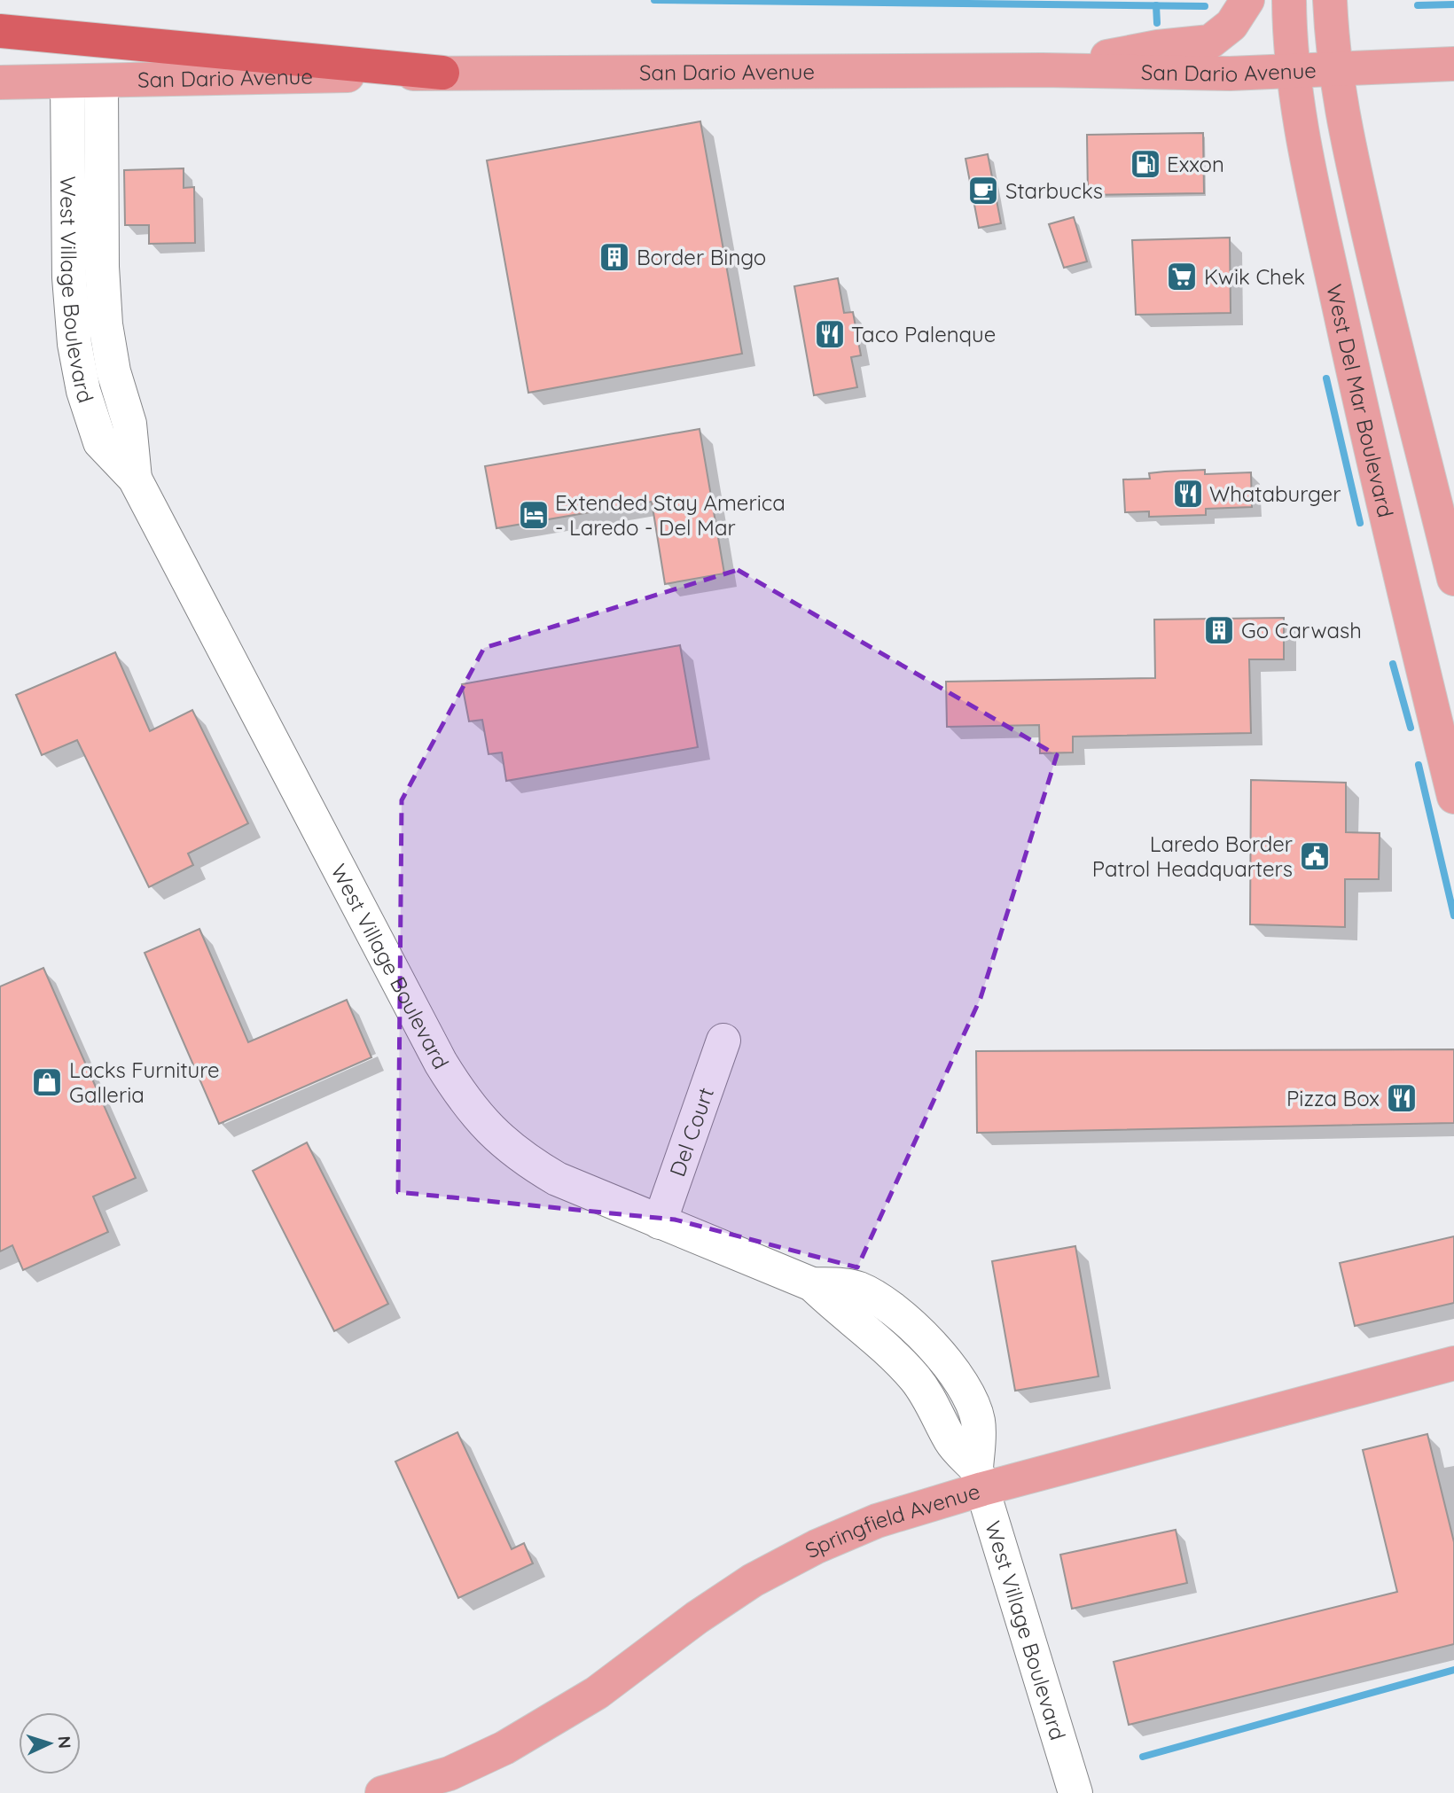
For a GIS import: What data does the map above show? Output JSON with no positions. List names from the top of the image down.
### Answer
{
  "streets": {
    "main road": ["San Dario Avenue", "West Del Mar Boulevard", "Springfield Avenue"],
    "street": ["West Village Boulevard", "Del Court"]
  },
  "crossings": [
    ["San Dario Avenue", "West Village Boulevard"],
    ["San Dario Avenue", "West Del Mar Boulevard"],
    ["West Village Boulevard", "Del Court"],
    ["West Village Boulevard", "Springfield Avenue"]
  ],
  "places": {
    "fuel station": ["Exxon"],
    "cafe": ["Starbucks"],
    "building": ["Border Bingo", "Go Carwash"],
    "supermarket": ["Kwik Chek"],
    "restaurant": ["Taco Palenque", "Whataburger", "Pizza Box"],
    "hotel": ["Extended Stay America - Laredo - Del Mar"],
    "public building": ["Laredo Border Patrol Headquarters"],
    "shop": ["Lacks Furniture Galleria"]
  },
  "north": "right"
}
